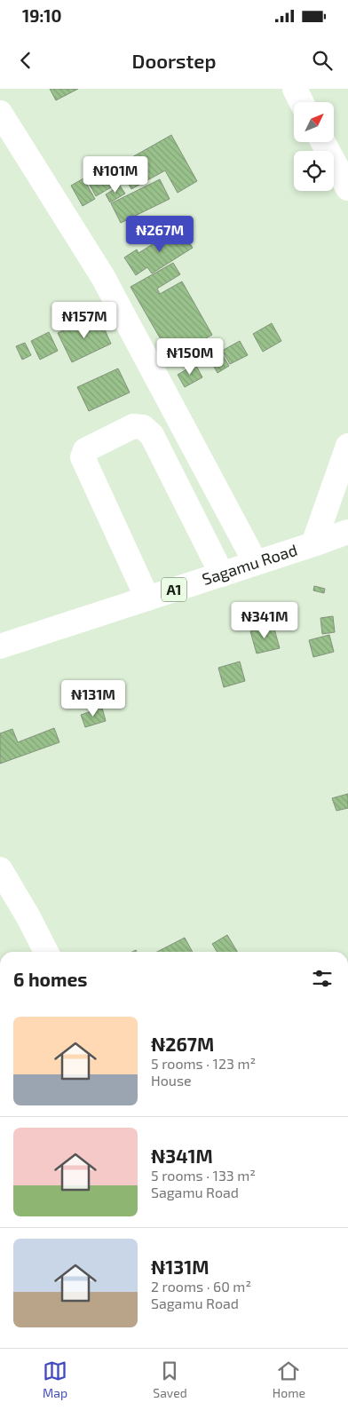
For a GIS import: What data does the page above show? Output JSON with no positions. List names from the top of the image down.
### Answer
{
  "streets": {
    "main road": ["Sagamu Road", "A1"]
  },
  "north": "top right",
  "page": {
    "status": "19:10",
    "header": "Doorstep",
    "price": [
      "₦101M",
      "₦267M",
      "₦157M",
      "₦150M",
      "₦341M",
      "₦131M"
    ],
    "heading": "6 homes",
    "list": [
      {
        "name": "₦267M",
        "note": "5 rooms · 123 m² · House"
      },
      {
        "name": "₦341M",
        "note": "5 rooms · 133 m² · Sagamu Road"
      },
      {
        "name": "₦131M",
        "note": "2 rooms · 60 m² · Sagamu Road"
      }
    ],
    "tabs": ["Map", "Saved", "Home"]
  }
}
